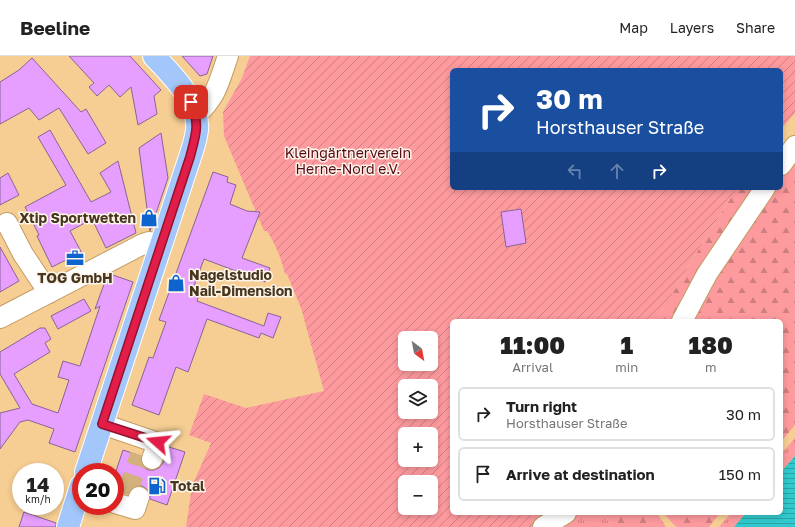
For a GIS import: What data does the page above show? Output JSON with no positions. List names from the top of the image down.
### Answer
{
  "parks": ["Kleingärtnerverein Herne-Nord e.V."],
  "places": {
    "shop": ["Xtip Sportwetten", "Nagelstudio Nail-Dimension"],
    "office": ["TOG GmbH"],
    "fuel station": ["Total"]
  },
  "north": "bottom right",
  "page": {
    "header": "Beeline",
    "nav": ["Map", "Layers", "Share"],
    "turn": ["30 m", "Horsthauser Straße"],
    "eta": [
      "11:00",
      "Arrival",
      "1",
      "min",
      "180",
      "m"
    ],
    "map_buttons": ["+", "−"],
    "list": [
      {
        "name": "Turn right",
        "note": "Horsthauser Straße",
        "value": "30 m"
      },
      {
        "name": "Arrive at destination",
        "value": "150 m"
      }
    ],
    "speed": "14 km/h",
    "limit": "20"
  }
}
